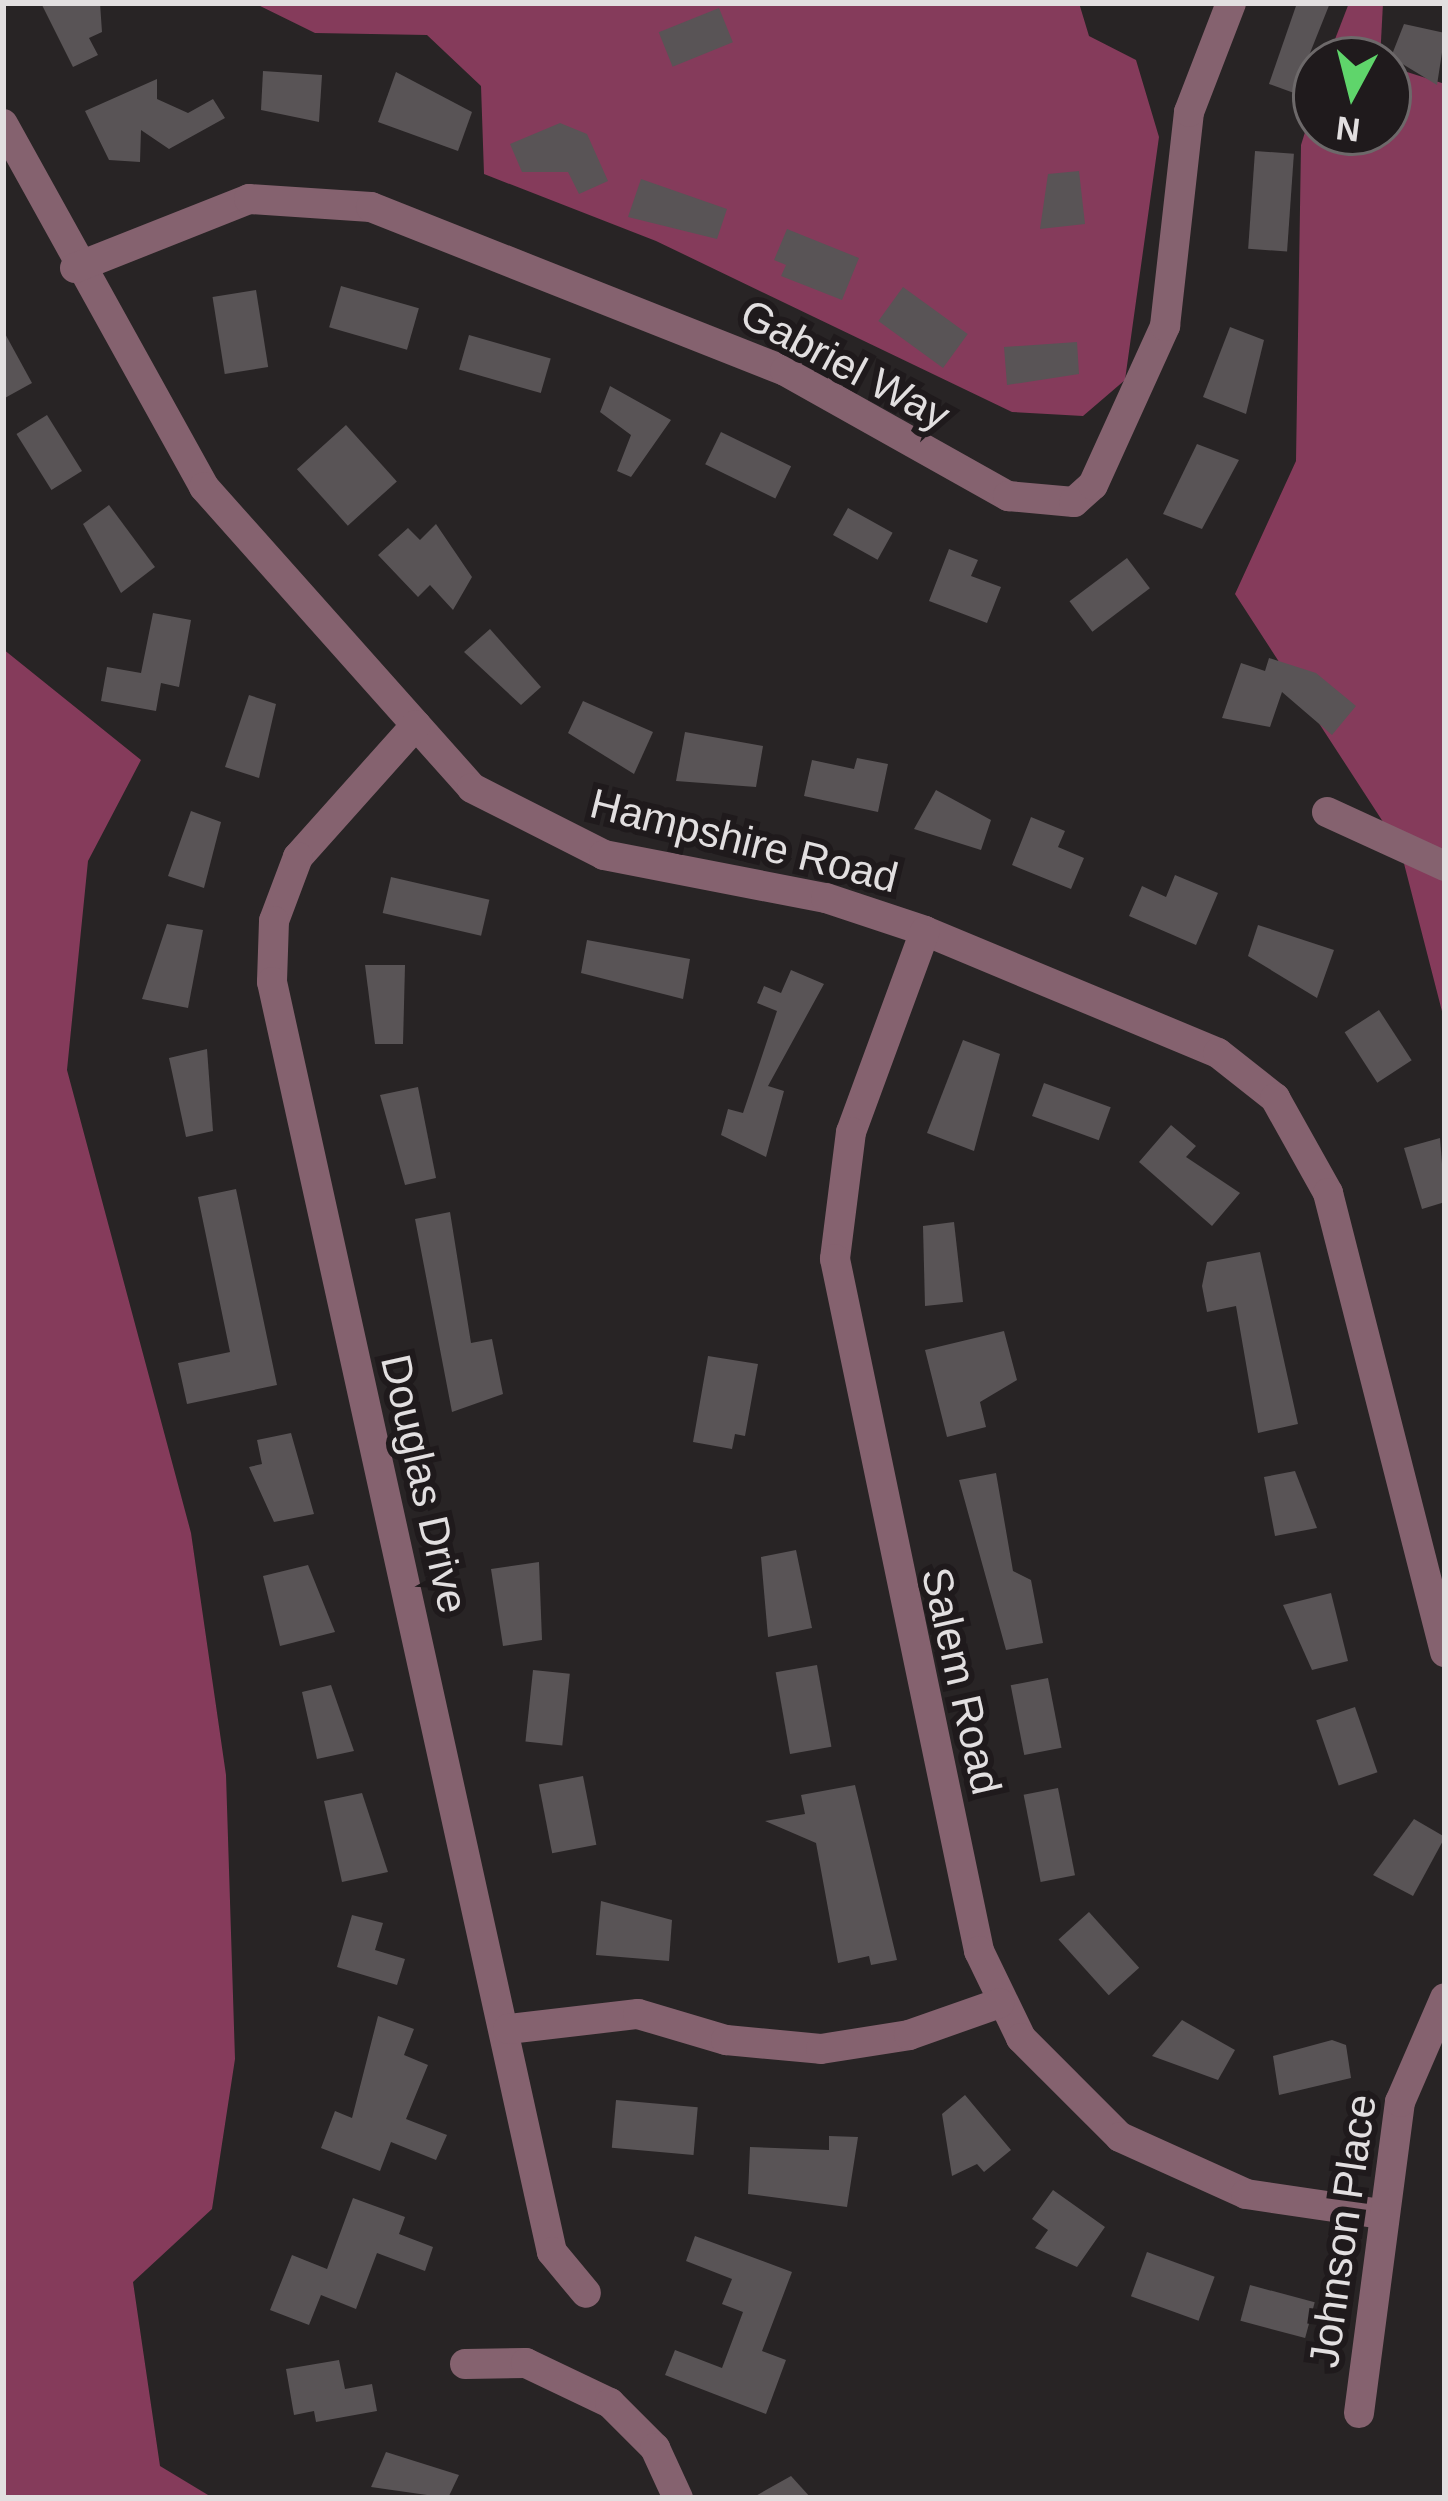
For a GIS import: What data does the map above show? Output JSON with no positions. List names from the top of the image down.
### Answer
{
  "streets": {
    "street": [
      "Gabriel Way",
      "Hampshire Road",
      "Douglas Drive",
      "Salem Road",
      "Johnson Place"
    ]
  },
  "crossings": [
    ["Gabriel Way", "Hampshire Road"],
    ["Hampshire Road", "Douglas Drive"],
    ["Hampshire Road", "Salem Road"],
    ["Salem Road", "Johnson Place"]
  ],
  "north": "bottom"
}
